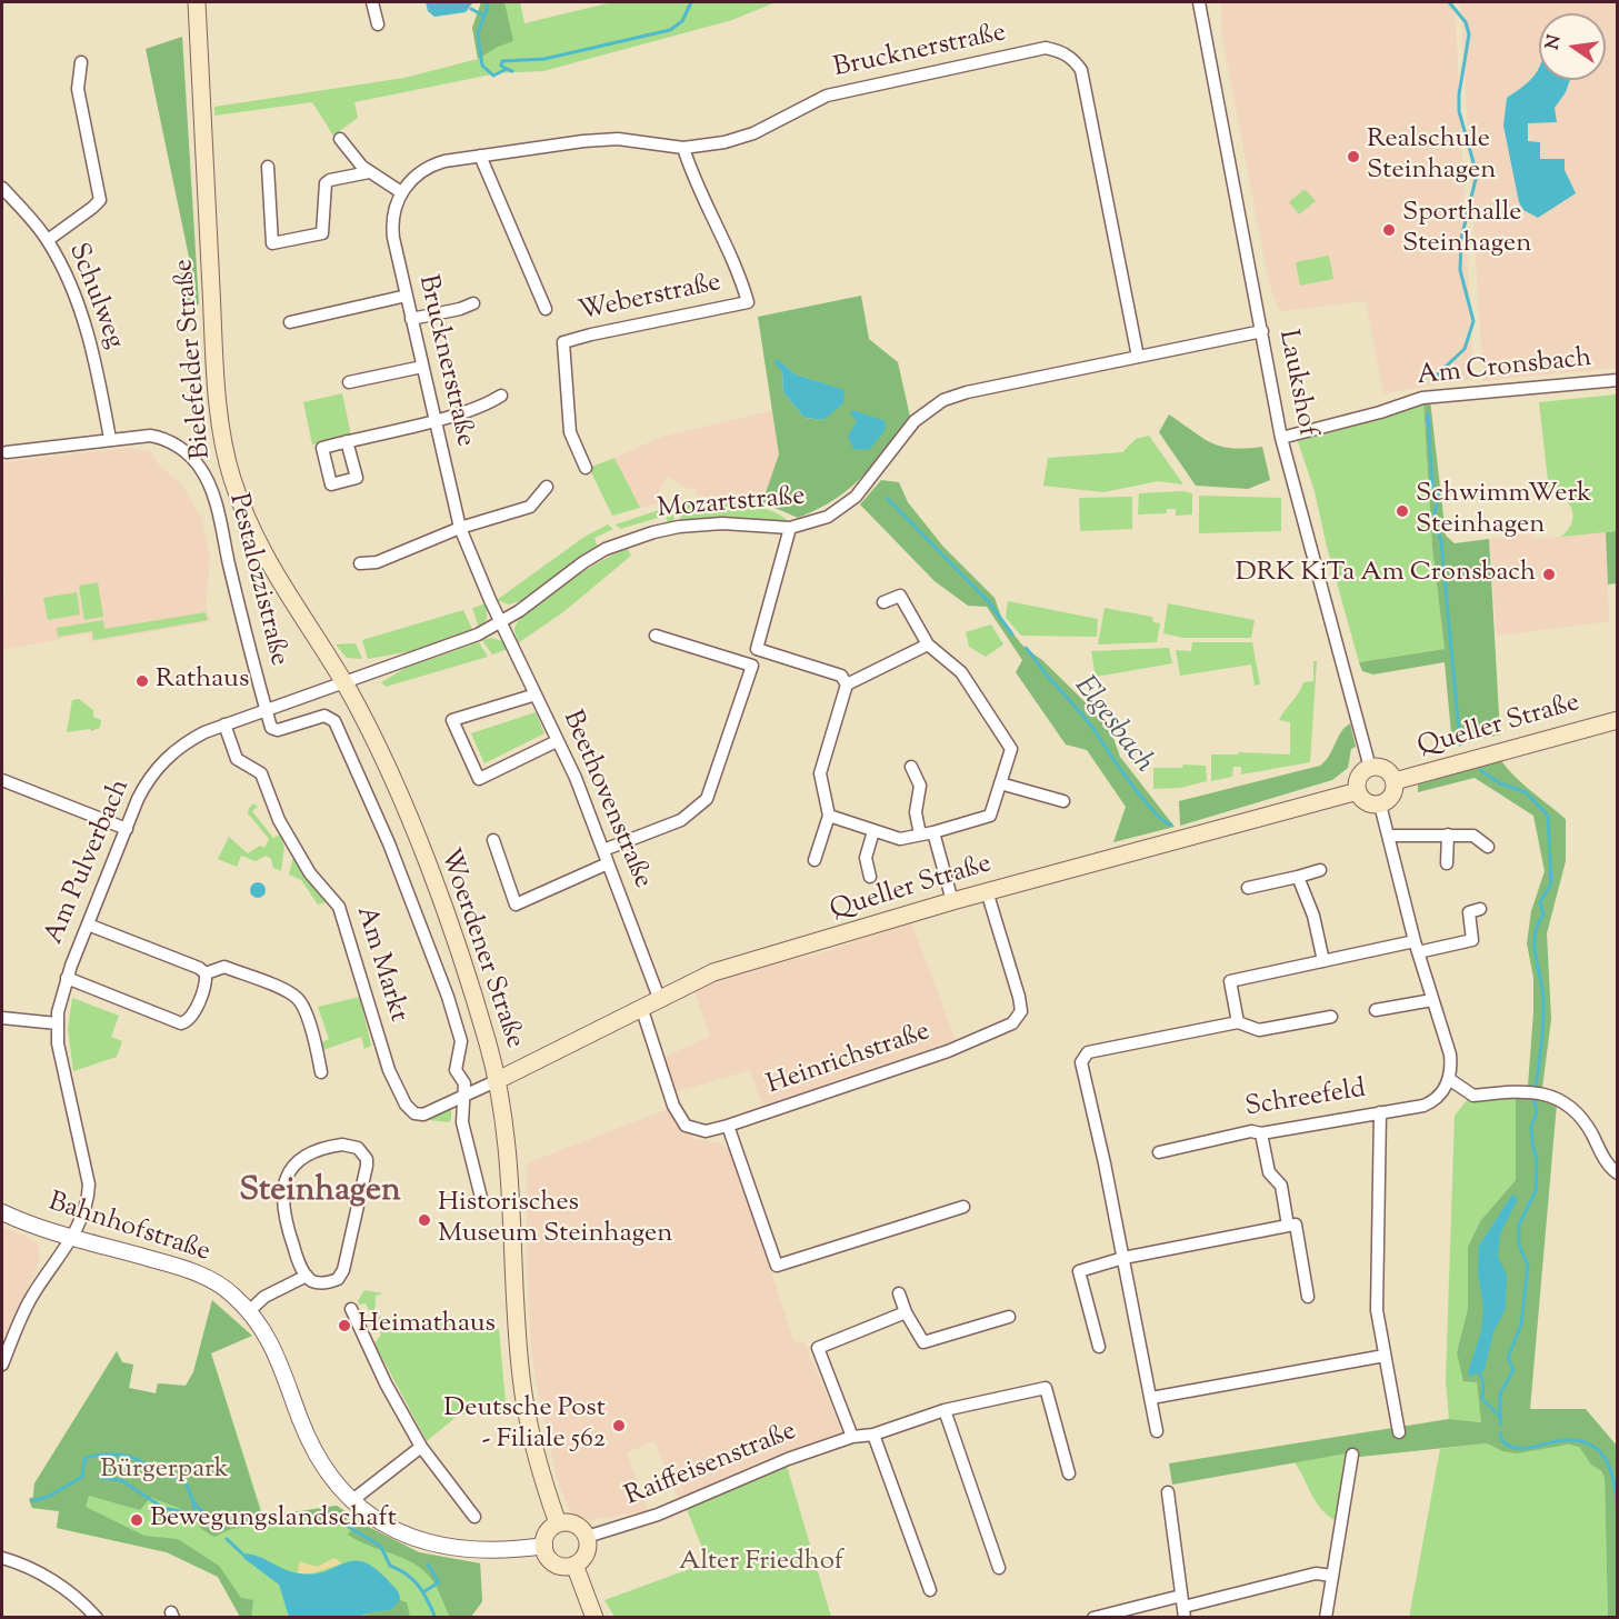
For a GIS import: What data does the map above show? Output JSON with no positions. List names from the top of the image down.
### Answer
{
  "streets": {
    "main road": ["Bielefelder Straße", "Queller Straße", "Woerdener Straße"],
    "street": [
      "Brucknerstraße",
      "Schulweg",
      "Weberstraße",
      "Am Cronsbach",
      "Laukshof",
      "Mozartstraße",
      "Pestalozzistraße",
      "Beethovenstraße",
      "Am Pulverbach",
      "Am Markt",
      "Heinrichstraße",
      "Schreefeld",
      "Bahnhofstraße",
      "Raiffeisenstraße"
    ]
  },
  "crossings": [
    ["Brucknerstraße", "Weberstraße"],
    ["Brucknerstraße", "Mozartstraße"],
    ["Brucknerstraße", "Beethovenstraße"],
    ["Schulweg", "Pestalozzistraße"],
    ["Bielefelder Straße", "Mozartstraße"],
    ["Bielefelder Straße", "Am Pulverbach"],
    ["Bielefelder Straße", "Woerdener Straße"],
    ["Am Cronsbach", "Laukshof"],
    ["Laukshof", "Mozartstraße"],
    ["Laukshof", "Queller Straße"],
    ["Mozartstraße", "Beethovenstraße"],
    ["Mozartstraße", "Am Pulverbach"],
    ["Mozartstraße", "Woerdener Straße"],
    ["Pestalozzistraße", "Am Pulverbach"],
    ["Pestalozzistraße", "Am Markt"],
    ["Queller Straße", "Beethovenstraße"],
    ["Queller Straße", "Woerdener Straße"],
    ["Queller Straße", "Am Markt"],
    ["Queller Straße", "Heinrichstraße"],
    ["Am Pulverbach", "Woerdener Straße"],
    ["Am Pulverbach", "Am Markt"],
    ["Am Pulverbach", "Bahnhofstraße"],
    ["Woerdener Straße", "Am Markt"],
    ["Woerdener Straße", "Bahnhofstraße"],
    ["Woerdener Straße", "Raiffeisenstraße"],
    ["Bahnhofstraße", "Raiffeisenstraße"]
  ],
  "districts": ["Steinhagen"],
  "water": ["Elgesbach"],
  "parks": ["Bürgerpark", "Alter Friedhof"],
  "places": [
    "Realschule Steinhagen",
    "Sporthalle Steinhagen",
    "SchwimmWerk Steinhagen",
    "DRK KiTa Am Cronsbach",
    "Rathaus",
    "Historisches Museum Steinhagen",
    "Heimathaus",
    "Deutsche Post - Filiale 562",
    "Bewegungslandschaft"
  ],
  "north": "left"
}
